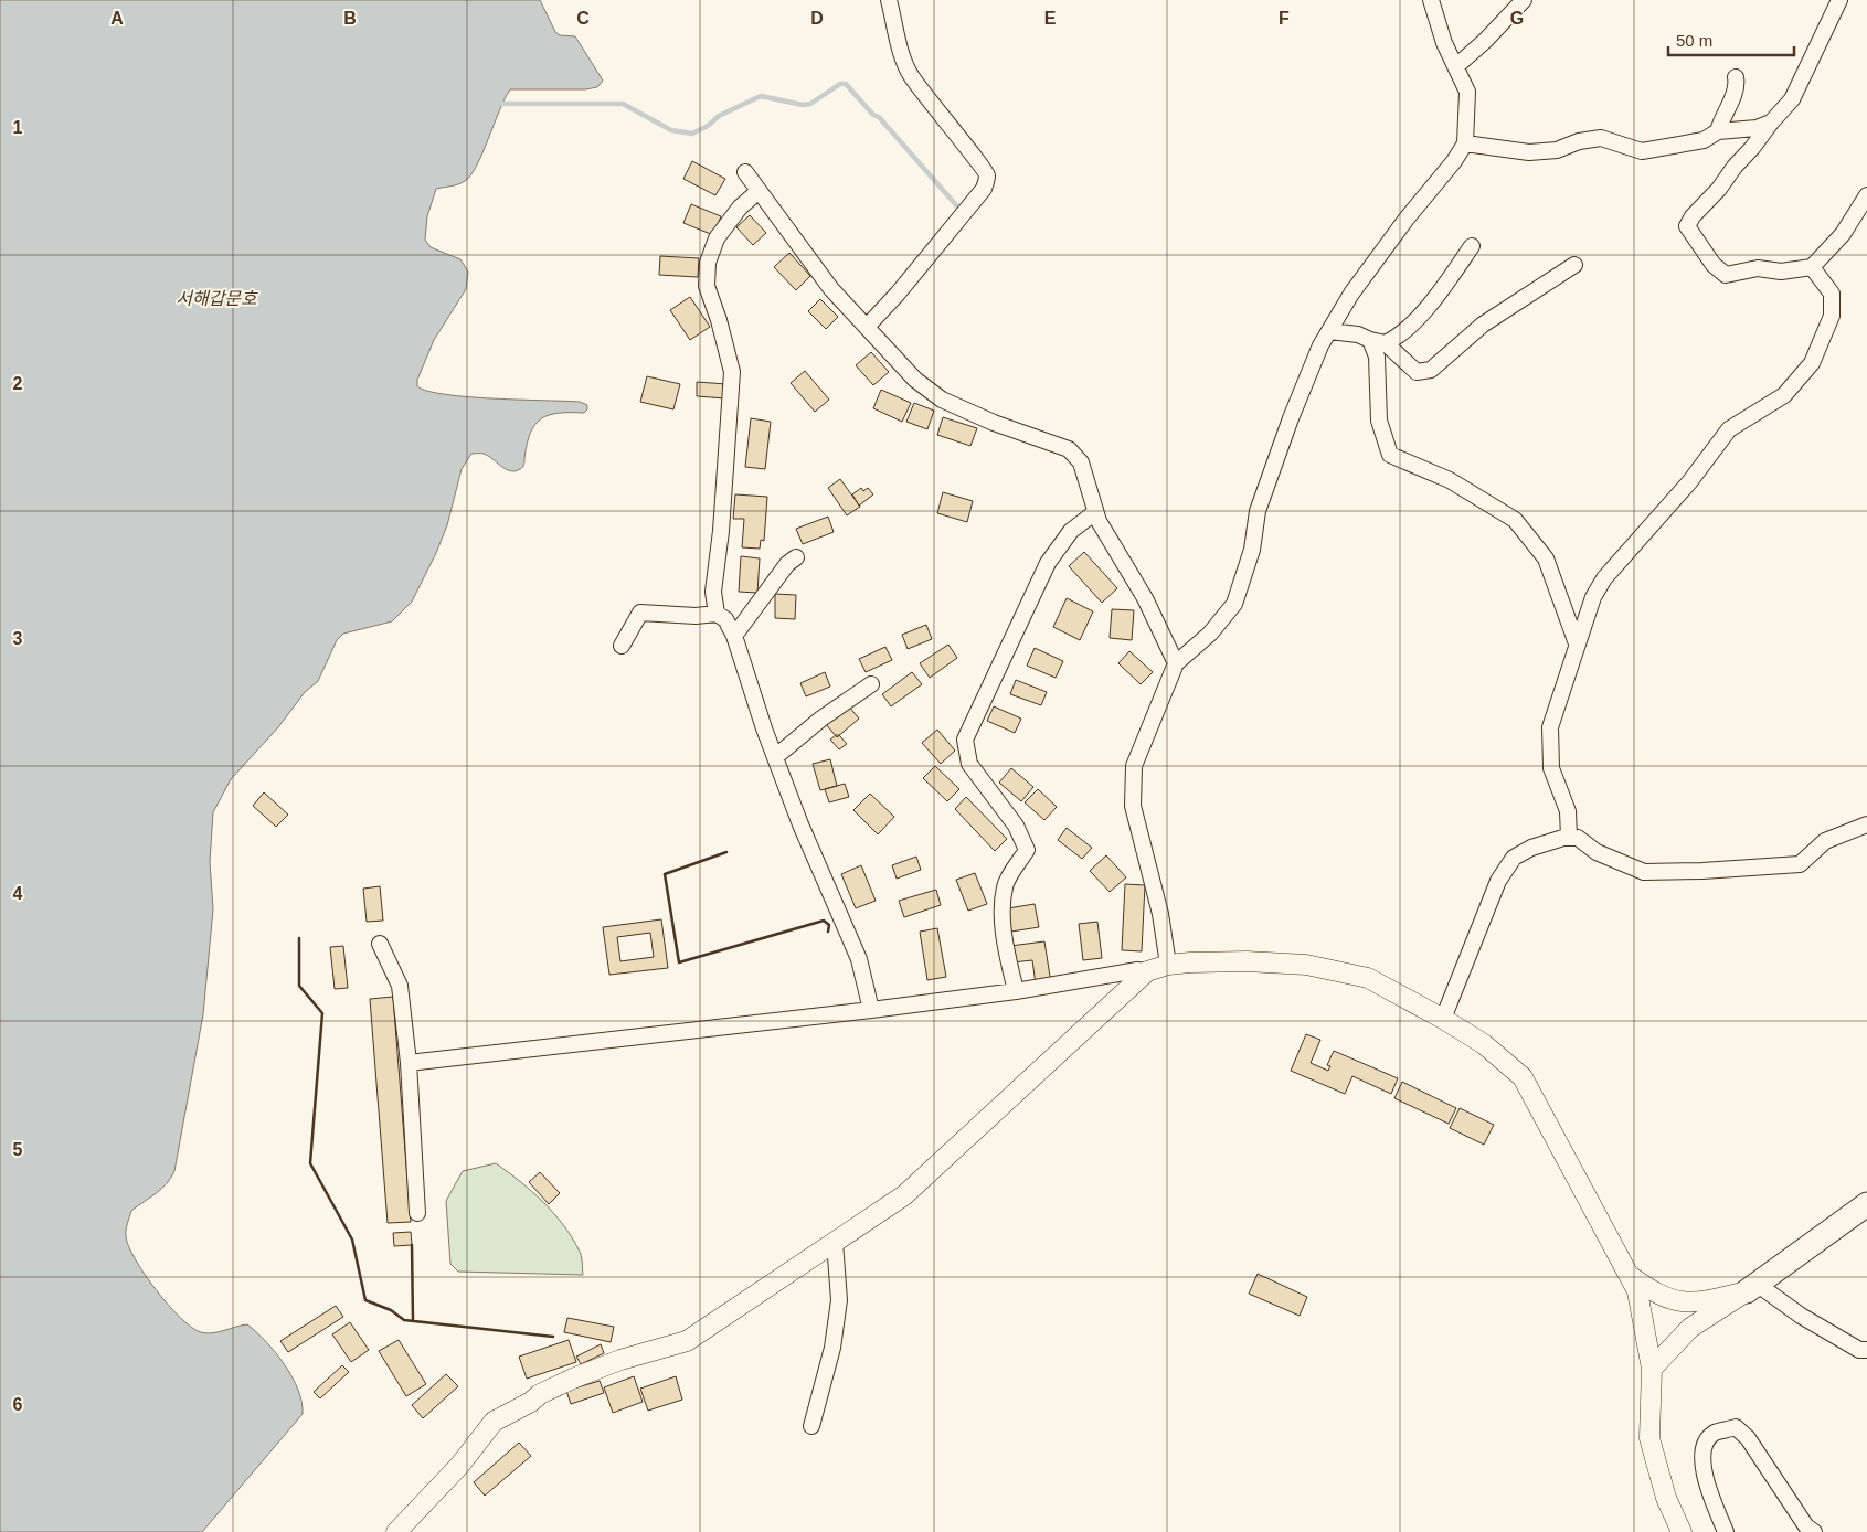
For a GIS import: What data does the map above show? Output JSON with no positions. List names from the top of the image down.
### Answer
{
  "water": ["서해갑문호"],
  "scale_bar": "50 m",
  "grid": {
    "columns": [
      "A",
      "B",
      "C",
      "D",
      "E",
      "F",
      "G"
    ],
    "rows": [
      "1",
      "2",
      "3",
      "4",
      "5",
      "6"
    ]
  }
}
